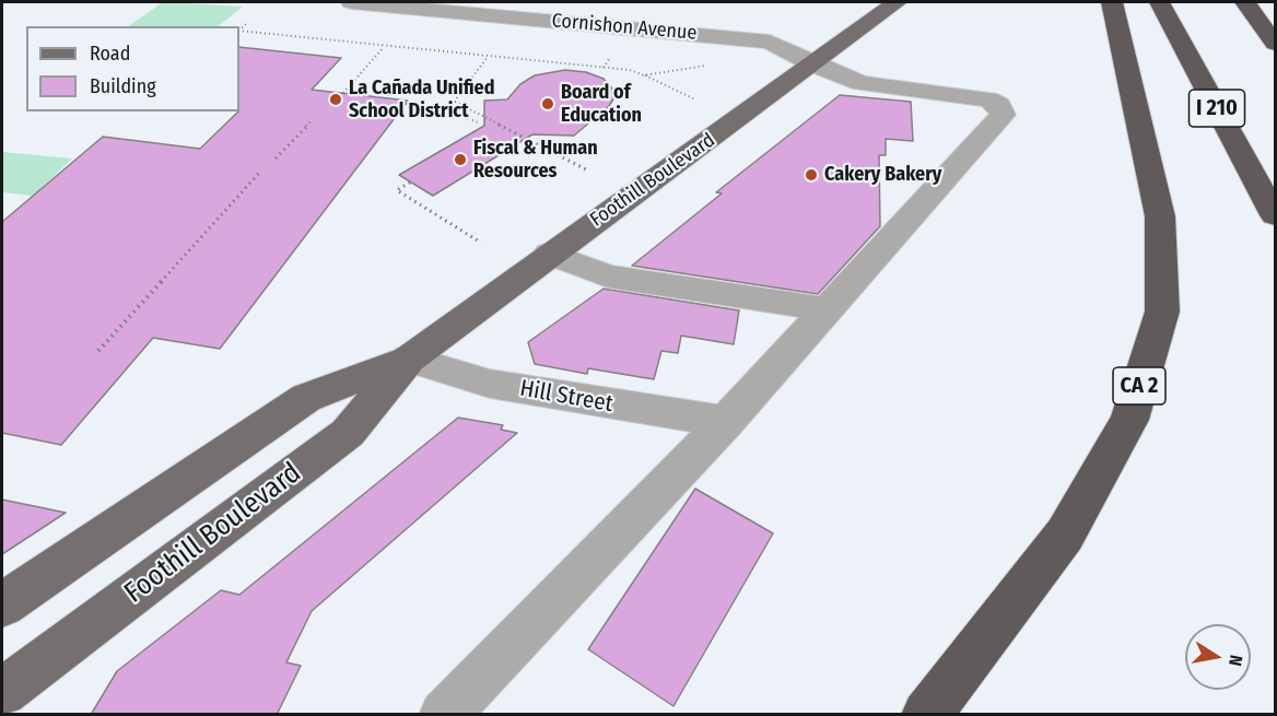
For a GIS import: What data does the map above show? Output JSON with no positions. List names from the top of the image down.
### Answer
{
  "streets": {
    "highway": ["I 210", "CA 2"],
    "main road": ["Foothill Boulevard"],
    "street": ["Cornishon Avenue", "Hill Street"]
  },
  "crossings": [
    ["Cornishon Avenue", "Foothill Boulevard"],
    ["Foothill Boulevard", "Hill Street"]
  ],
  "places": [
    "La Cañada Unified School District",
    "Board of Education",
    "Fiscal & Human Resources",
    "Cakery Bakery"
  ],
  "legend": ["Road", "Building"],
  "north": "right"
}
